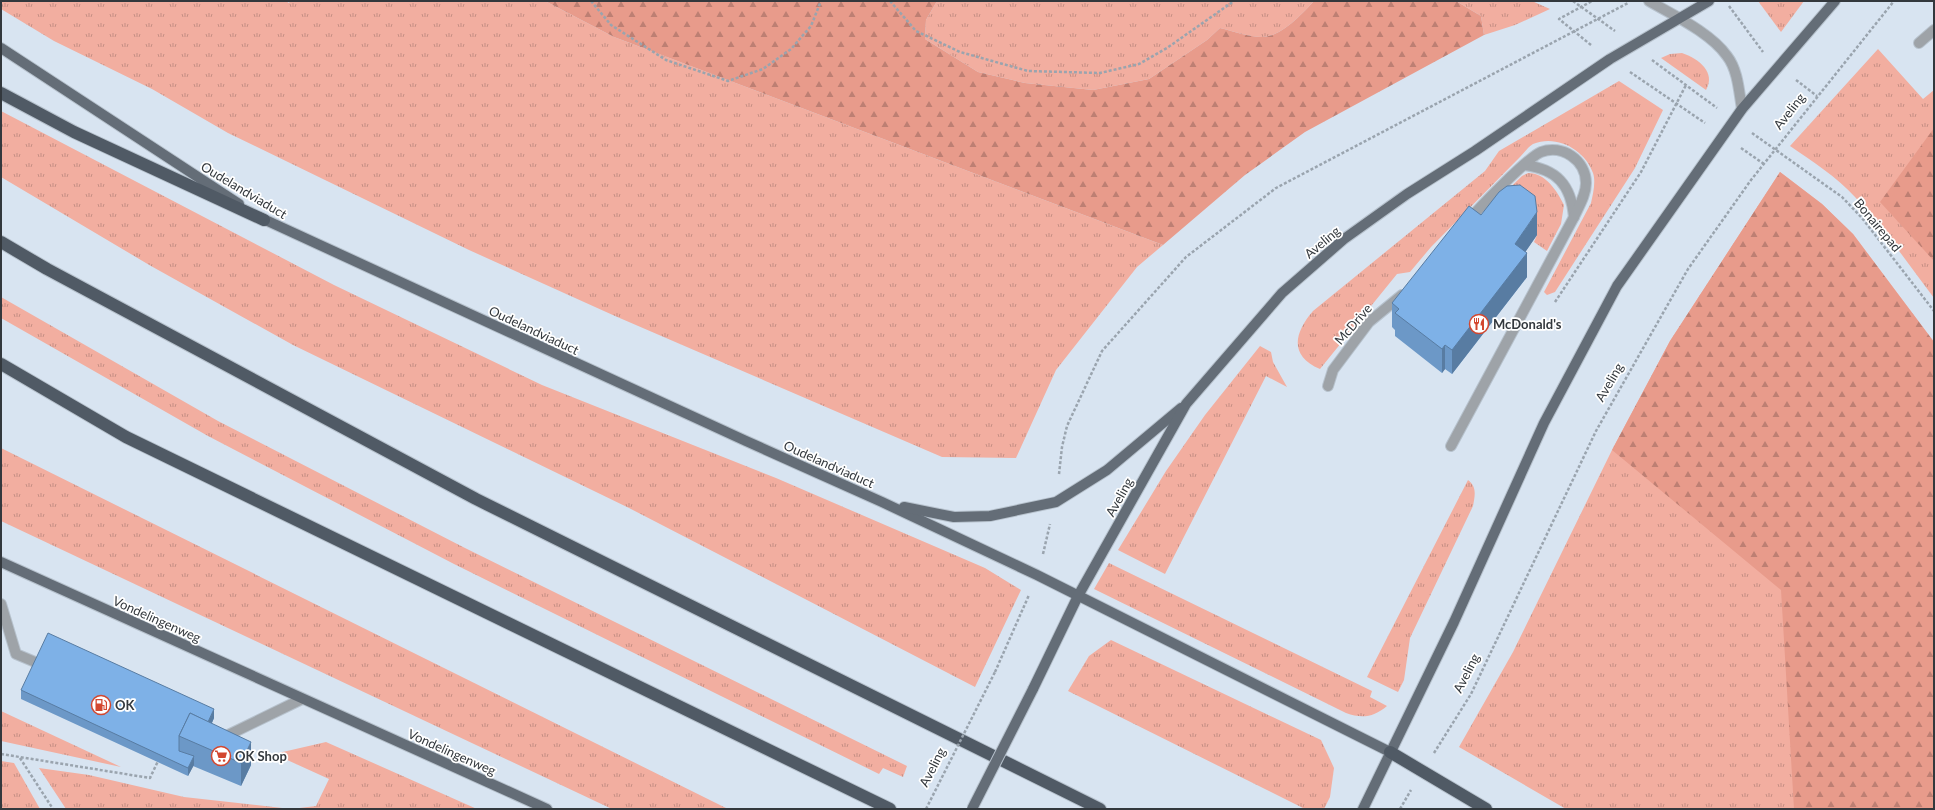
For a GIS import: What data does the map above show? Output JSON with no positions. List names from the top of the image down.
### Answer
{
  "streets": {
    "main road": ["Aveling", "Oudelandviaduct", "Vondelingenweg"],
    "street": ["McDrive"],
    "path": ["Bonairepad"]
  },
  "crossings": [
    ["Aveling", "Oudelandviaduct"],
    ["Aveling", "Bonairepad"]
  ],
  "places": {
    "restaurant": ["McDonald's"],
    "fuel station": ["OK"],
    "supermarket": ["OK Shop"]
  }
}
